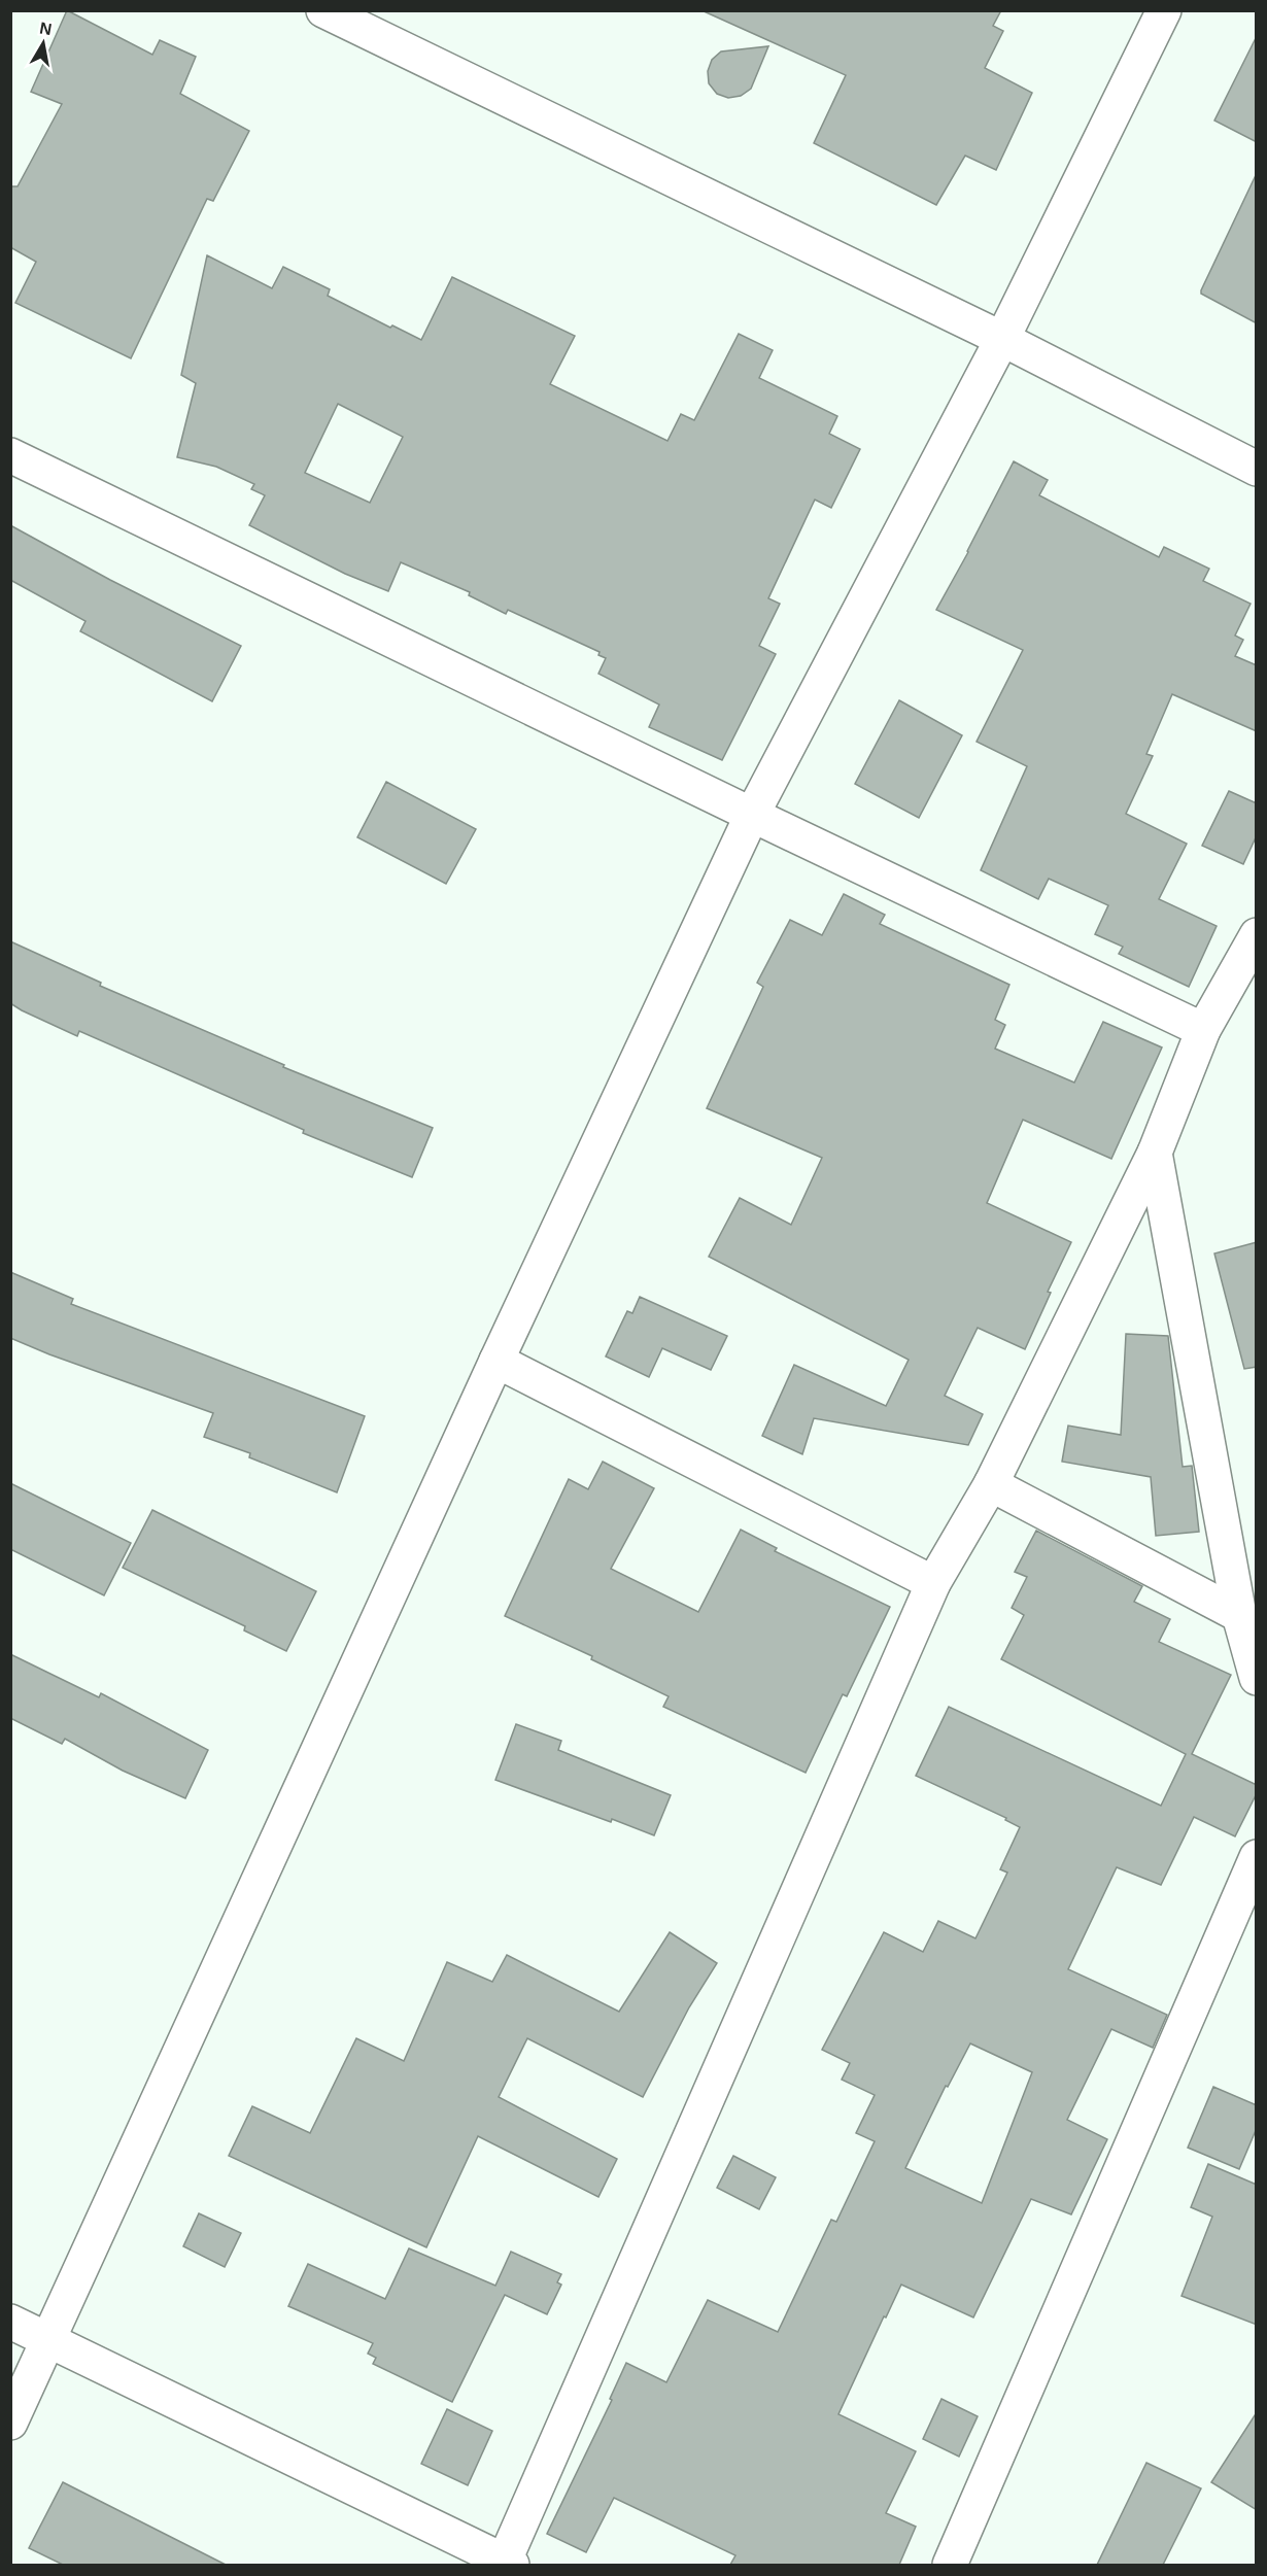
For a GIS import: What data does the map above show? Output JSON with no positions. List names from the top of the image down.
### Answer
{
  "north": "top"
}
